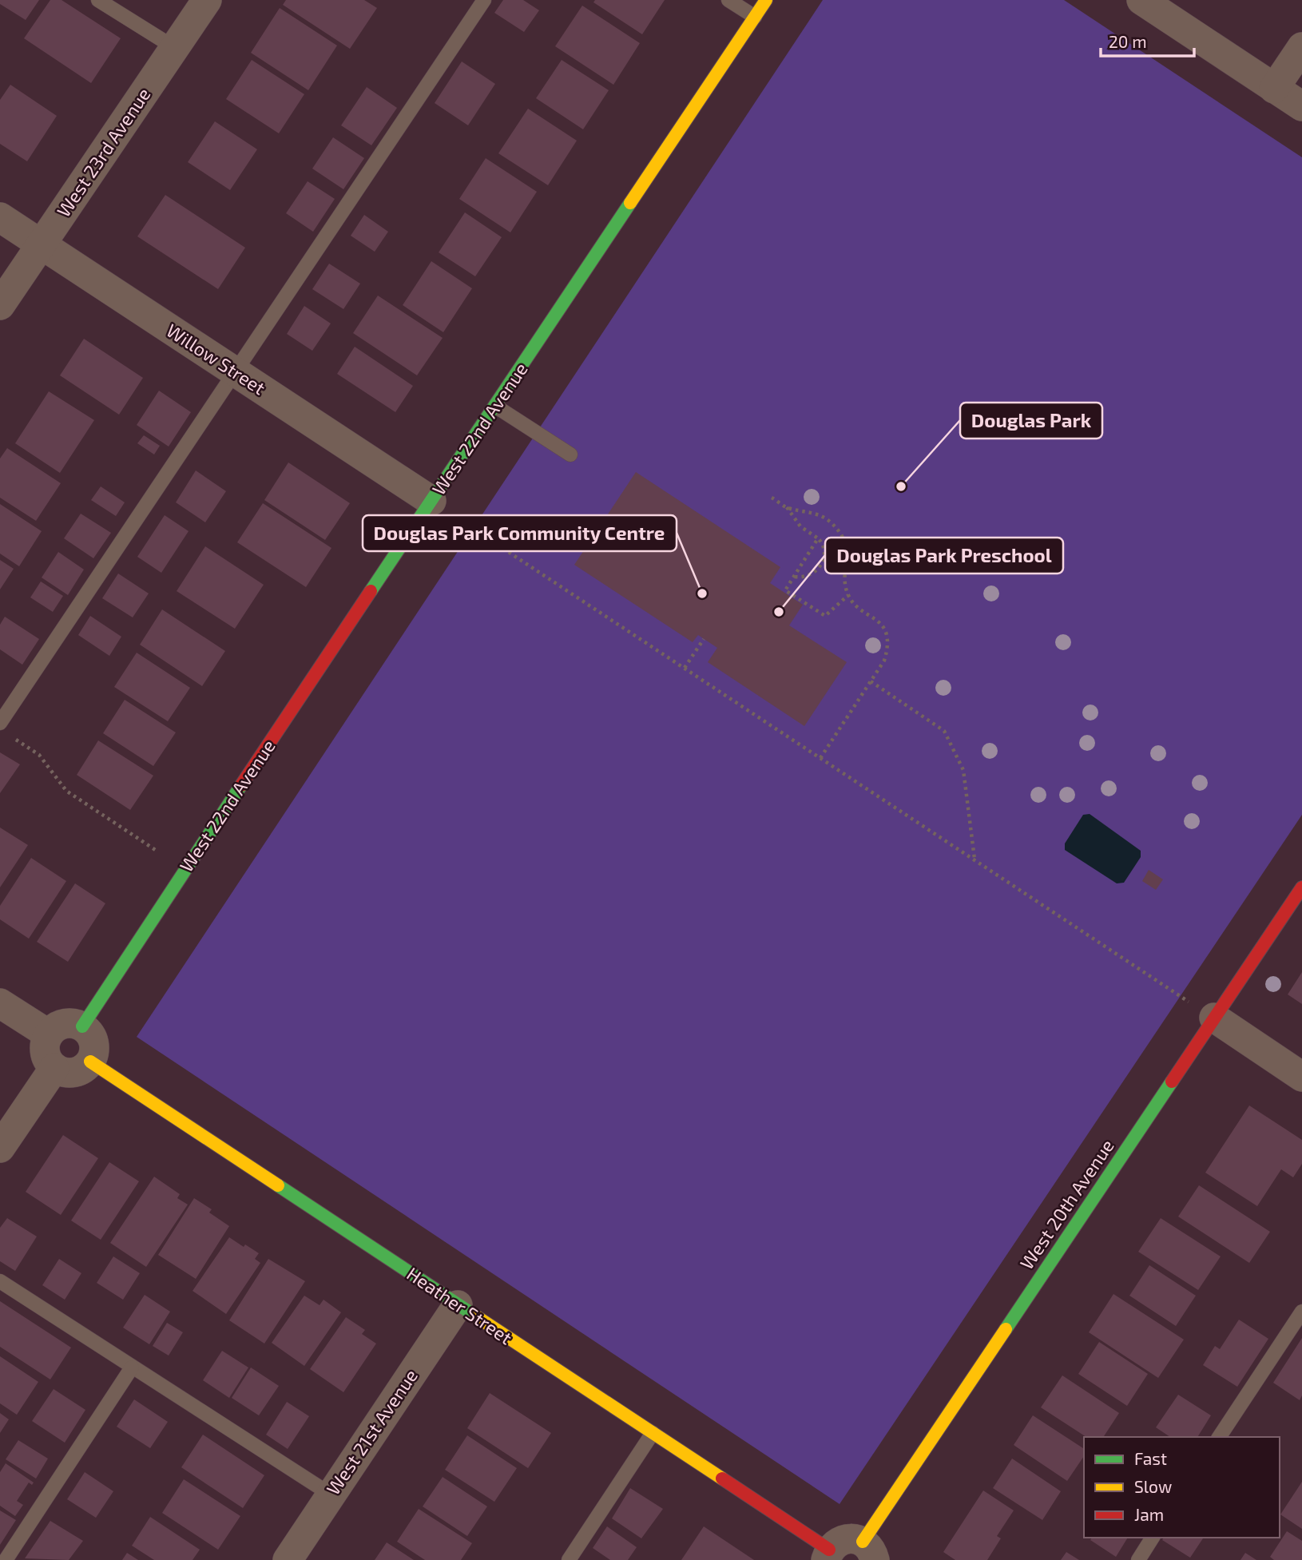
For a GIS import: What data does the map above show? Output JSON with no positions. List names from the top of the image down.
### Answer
{
  "streets": {
    "street": [
      "West 23rd Avenue",
      "Willow Street",
      "West 22nd Avenue",
      "West 20th Avenue",
      "Heather Street",
      "West 21st Avenue"
    ]
  },
  "crossings": [
    ["West 23rd Avenue", "Willow Street"],
    ["Willow Street", "West 22nd Avenue"],
    ["West 22nd Avenue", "Heather Street"],
    ["Heather Street", "West 21st Avenue"]
  ],
  "places": ["Douglas Park", "Douglas Park Community Centre", "Douglas Park Preschool"],
  "legend": ["Fast", "Slow", "Jam"],
  "scale_bar": "20 m"
}
